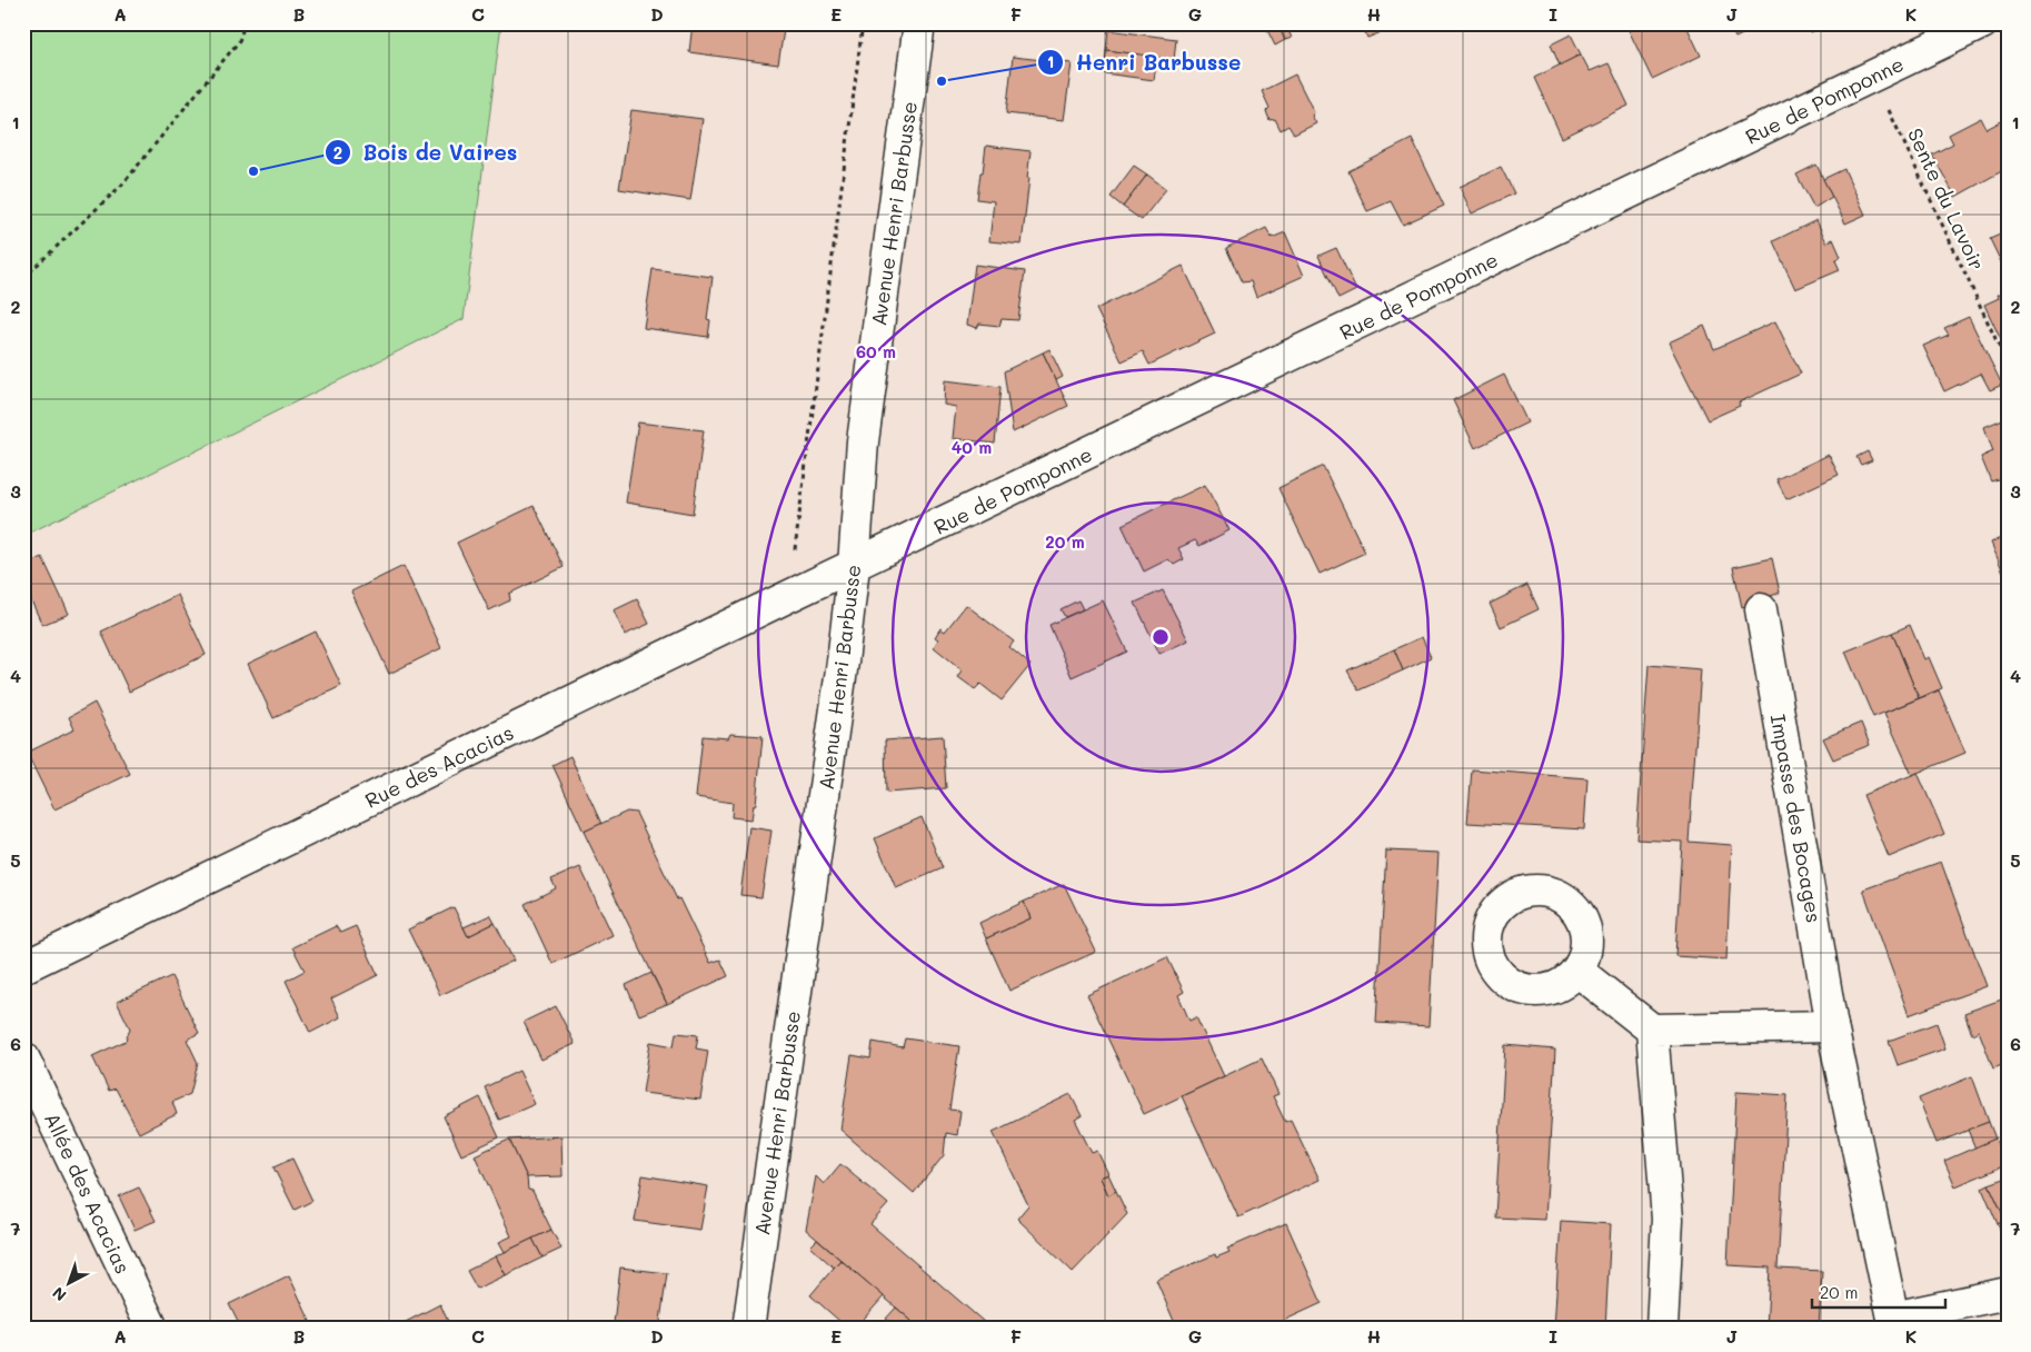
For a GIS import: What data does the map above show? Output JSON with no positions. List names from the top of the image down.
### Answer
{
  "streets": {
    "street": [
      "Rue de Pomponne",
      "Avenue Henri Barbusse",
      "Rue des Acacias",
      "Impasse des Bocages",
      "Allée des Acacias"
    ],
    "path": ["Sente du Lavoir"]
  },
  "crossings": [
    ["Rue de Pomponne", "Sente du Lavoir"],
    ["Rue de Pomponne", "Avenue Henri Barbusse"],
    ["Rue de Pomponne", "Rue des Acacias"],
    ["Avenue Henri Barbusse", "Rue des Acacias"]
  ],
  "places": ["Henri Barbusse", "Bois de Vaires"],
  "scale_bar": "20 m",
  "north": "bottom left",
  "grid": {
    "columns": [
      "A",
      "B",
      "C",
      "D",
      "E",
      "F",
      "G",
      "H",
      "I",
      "J",
      "K"
    ],
    "rows": [
      "1",
      "2",
      "3",
      "4",
      "5",
      "6",
      "7"
    ]
  },
  "rings": ["60 m", "40 m", "20 m"]
}
